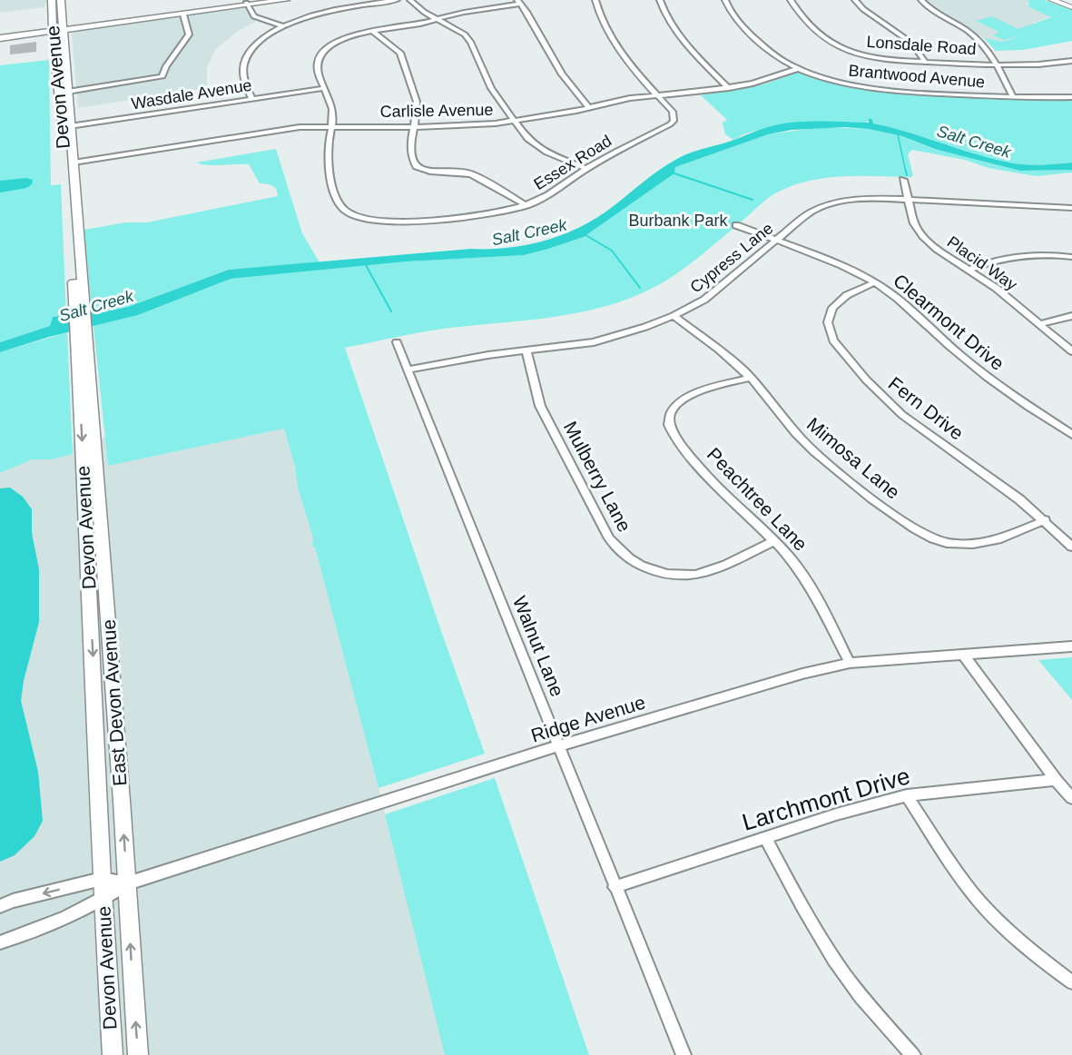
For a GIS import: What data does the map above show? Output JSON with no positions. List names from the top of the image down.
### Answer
{
  "streets": {
    "main road": ["Devon Avenue", "East Devon Avenue"],
    "street": [
      "Lonsdale Road",
      "Brantwood Avenue",
      "Wasdale Avenue",
      "Carlisle Avenue",
      "Essex Road",
      "Cypress Lane",
      "Placid Way",
      "Clearmont Drive",
      "Fern Drive",
      "Mimosa Lane",
      "Mulberry Lane",
      "Peachtree Lane",
      "Walnut Lane",
      "Ridge Avenue",
      "Larchmont Drive"
    ]
  },
  "crossings": [
    ["Brantwood Avenue", "Carlisle Avenue"],
    ["Devon Avenue", "Wasdale Avenue"],
    ["Devon Avenue", "Carlisle Avenue"],
    ["Devon Avenue", "East Devon Avenue"],
    ["Carlisle Avenue", "Essex Road"],
    ["Cypress Lane", "Placid Way"],
    ["Cypress Lane", "Clearmont Drive"],
    ["Cypress Lane", "Mimosa Lane"],
    ["Cypress Lane", "Mulberry Lane"],
    ["Cypress Lane", "Walnut Lane"],
    ["Clearmont Drive", "Fern Drive"],
    ["Fern Drive", "Mimosa Lane"],
    ["Mimosa Lane", "Peachtree Lane"],
    ["Mulberry Lane", "Peachtree Lane"],
    ["Peachtree Lane", "Ridge Avenue"],
    ["Walnut Lane", "Ridge Avenue"],
    ["Walnut Lane", "Larchmont Drive"],
    ["East Devon Avenue", "Ridge Avenue"]
  ],
  "one_way": ["Devon Avenue", "East Devon Avenue"],
  "water": ["Salt Creek"],
  "parks": ["Burbank Park"]
}
